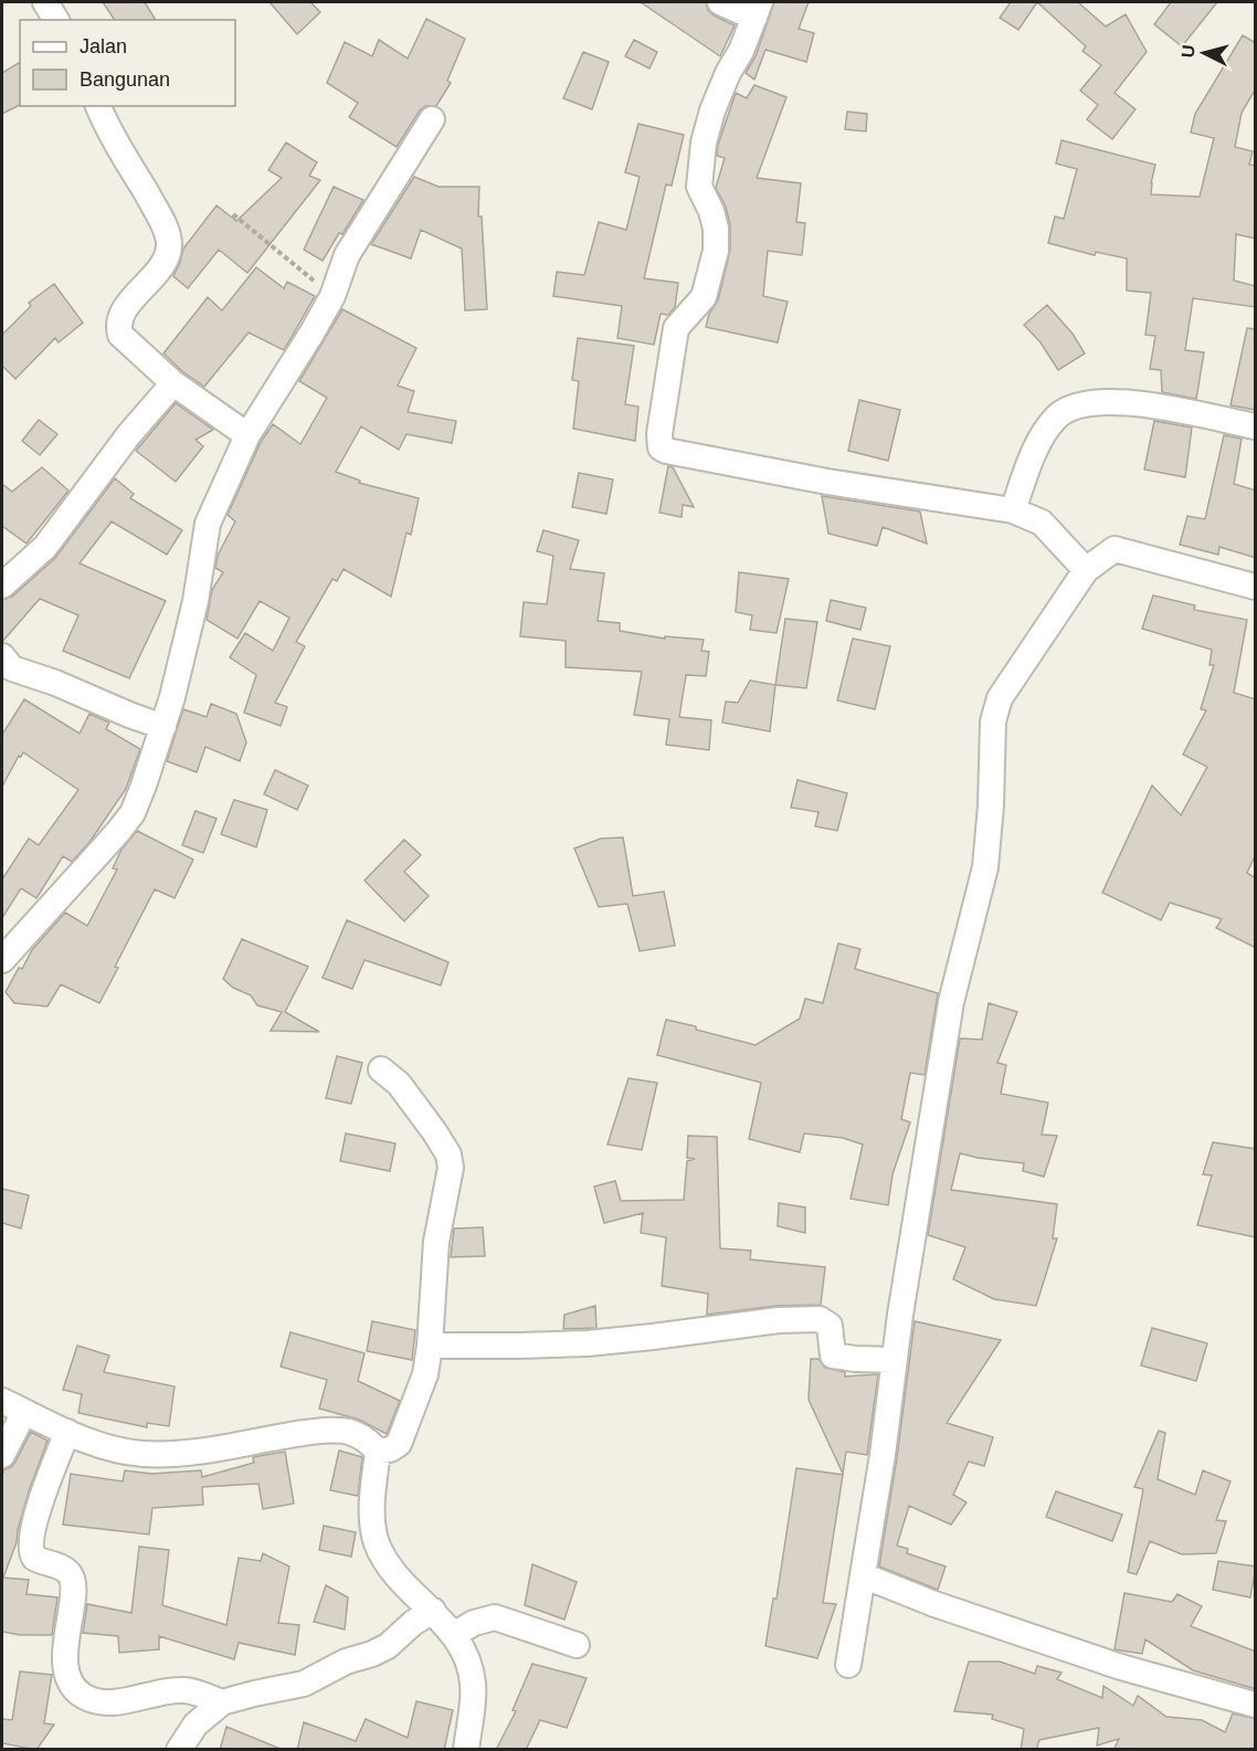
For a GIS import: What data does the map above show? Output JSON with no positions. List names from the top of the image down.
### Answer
{
  "legend": ["Jalan", "Bangunan"],
  "north": "left"
}
